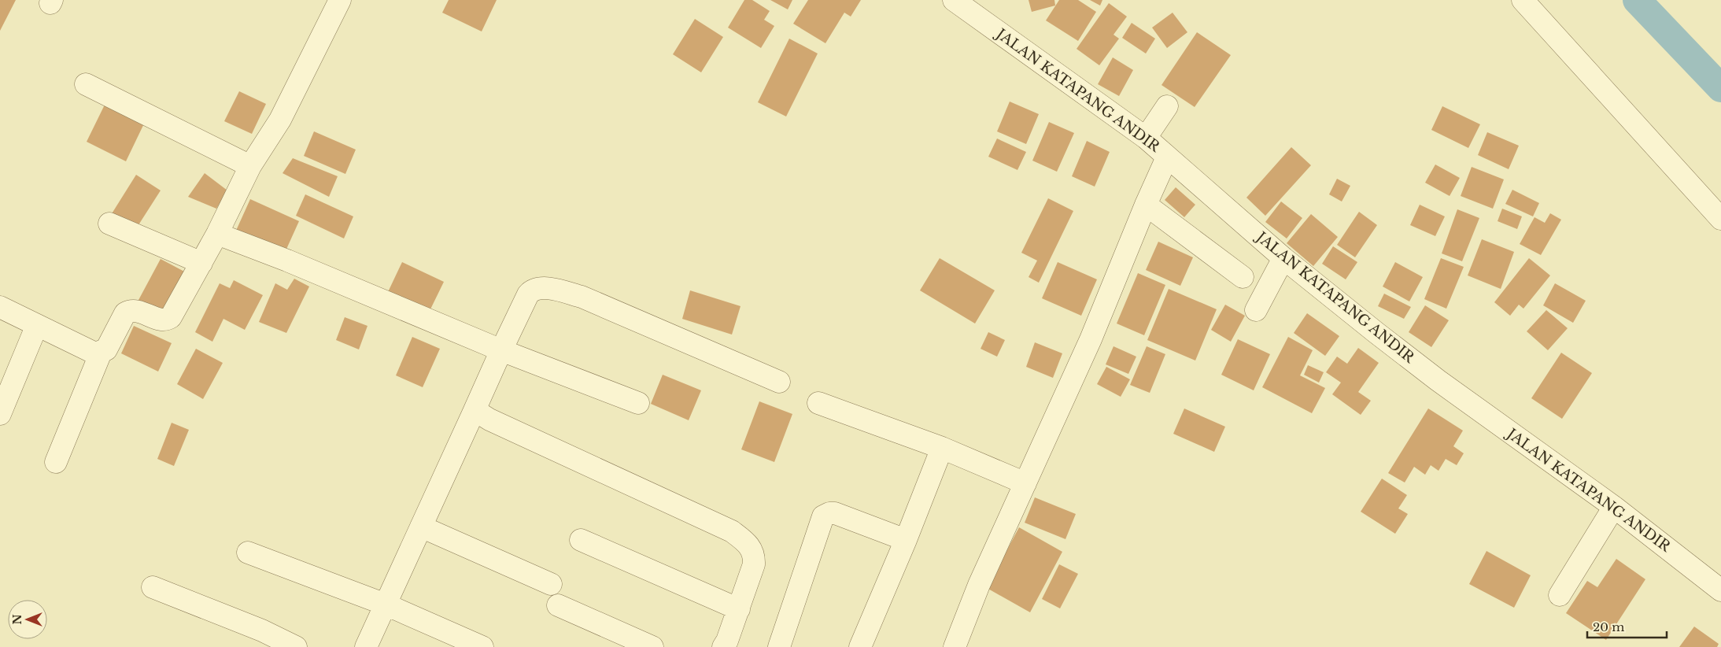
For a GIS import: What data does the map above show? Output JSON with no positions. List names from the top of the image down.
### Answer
{
  "streets": {
    "street": ["JALAN KATAPANG ANDIR"]
  },
  "scale_bar": "20 m",
  "north": "left"
}
